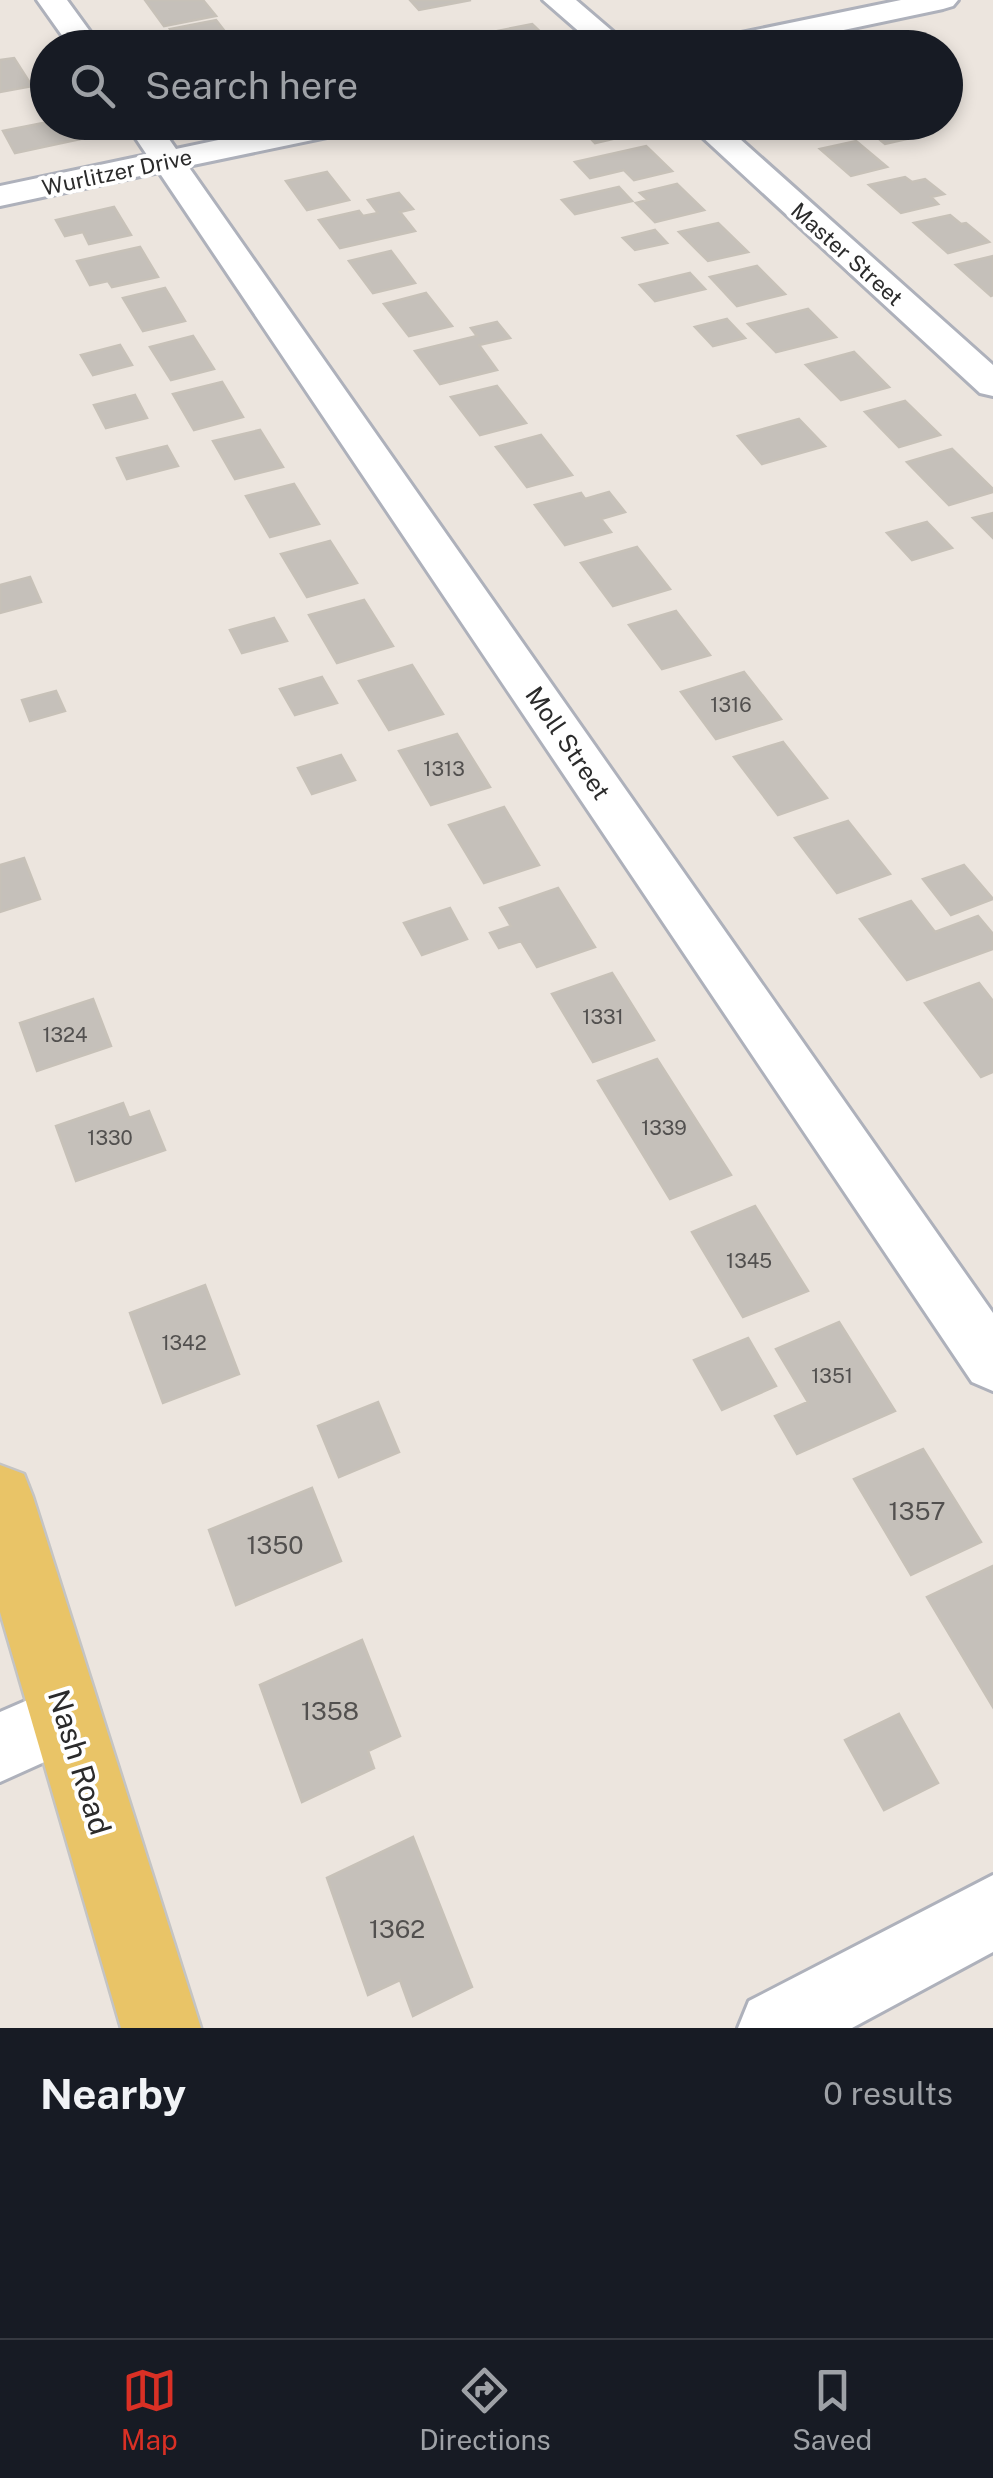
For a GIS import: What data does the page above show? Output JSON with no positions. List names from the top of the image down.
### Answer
{
  "streets": {
    "main road": ["Nash Road"],
    "street": ["Wurlitzer Drive", "Master Street", "Moll Street"]
  },
  "crossings": [
    ["Wurlitzer Drive", "Moll Street"]
  ],
  "house_numbers": [
    "1316",
    "1313",
    "1331",
    "1324",
    "1339",
    "1330",
    "1345",
    "1342",
    "1351",
    "1357",
    "1350",
    "1358",
    "1362"
  ],
  "page": {
    "search": "Search here",
    "heading": ["Nearby", "0 results"],
    "nav": ["Map", "Directions", "Saved"]
  }
}
